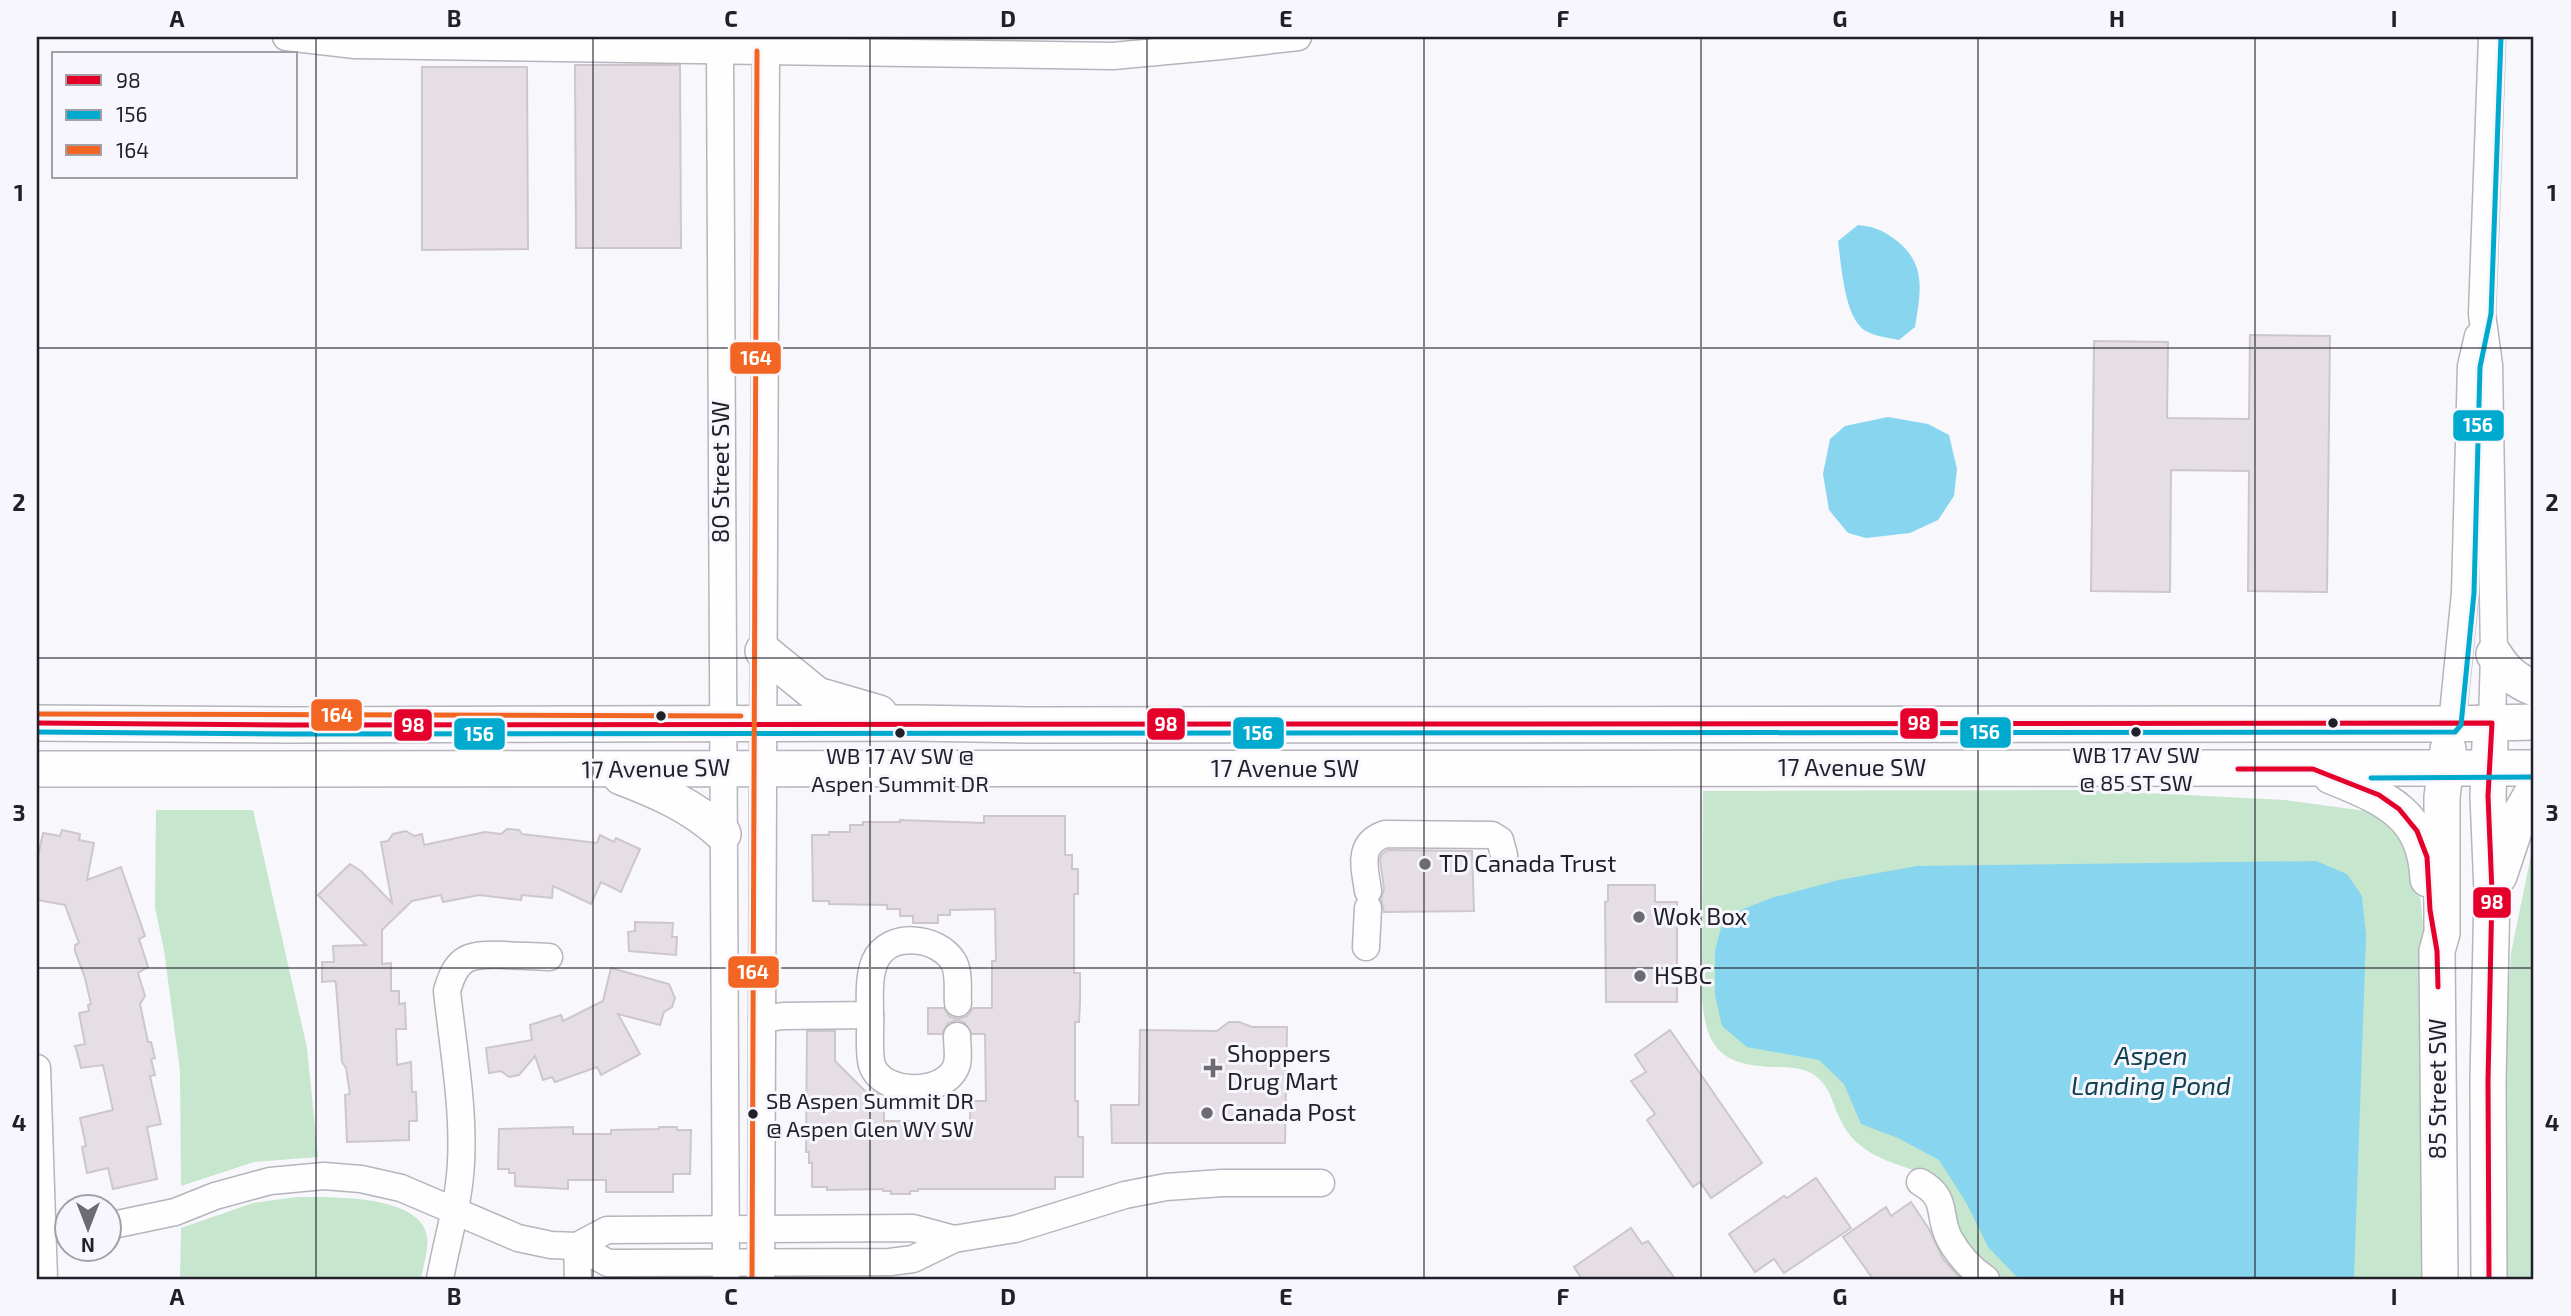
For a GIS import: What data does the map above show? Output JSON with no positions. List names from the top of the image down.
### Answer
{
  "streets": {
    "main road": ["17 Avenue SW", "85 Street SW"],
    "street": ["80 Street SW"]
  },
  "crossings": [
    ["80 Street SW", "17 Avenue SW"],
    ["17 Avenue SW", "85 Street SW"]
  ],
  "water": ["Aspen Landing Pond"],
  "places": {
    "other": [
      "WB 17 AV SW @ 85 ST SW",
      "WB 17 AV SW @ Aspen Summit DR",
      "TD Canada Trust",
      "Wok Box",
      "HSBC",
      "Canada Post",
      "SB Aspen Summit DR @ Aspen Glen WY SW"
    ],
    "health": ["Shoppers Drug Mart"]
  },
  "lines": ["transit line 156", "transit line 164", "transit line 98"],
  "legend": ["98", "156", "164"],
  "north": "bottom",
  "grid": {
    "columns": [
      "A",
      "B",
      "C",
      "D",
      "E",
      "F",
      "G",
      "H",
      "I"
    ],
    "rows": [
      "1",
      "2",
      "3",
      "4"
    ]
  }
}
